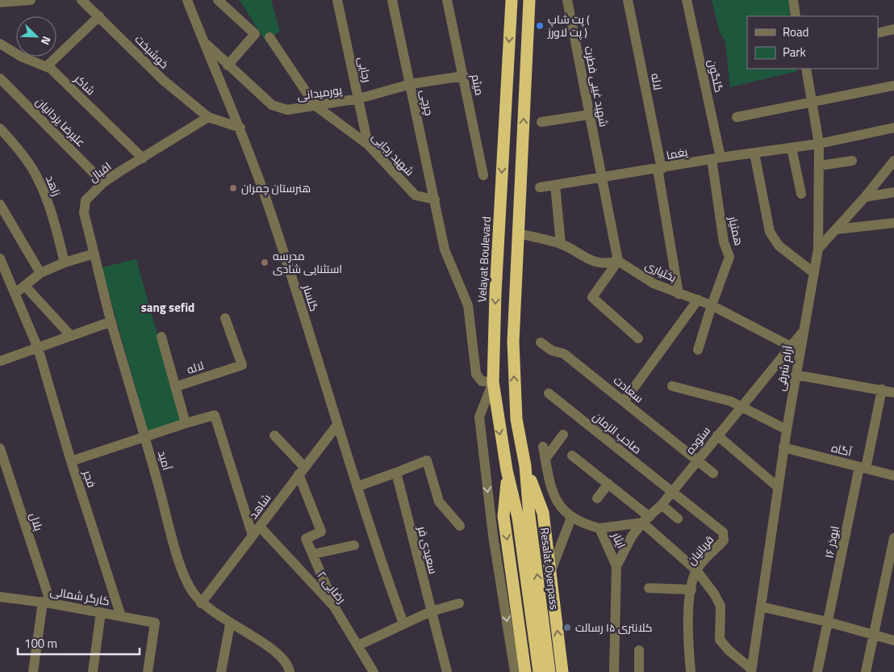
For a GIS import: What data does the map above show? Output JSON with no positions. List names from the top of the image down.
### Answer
{
  "streets": {
    "highway": ["Velayat Boulevard", "Resalat Overpass"],
    "street": [
      "خوشبخت",
      "رجایی",
      "گلگون",
      "لاله",
      "شاکر",
      "میثم",
      "شهید غیبی فطرت",
      "پورمیدانی",
      "چرچی",
      "علیرضا یزدانیان",
      "یغما",
      "شهید رجایی",
      "اقبال",
      "زاهد",
      "همتیار",
      "بختیاری",
      "گلسار",
      "آرام شرقی",
      "سعادت",
      "صاحب الزمان",
      "ستوده",
      "آگاه",
      "اُمید",
      "فجر",
      "شاهد",
      "بلال",
      "ایثار",
      "ابوذر ۱۶",
      "سعیدی فر",
      "قربانیان",
      "رضایی ۲",
      "کارگر شمالی"
    ]
  },
  "crossings": [
    ["خوشبخت", "اقبال"],
    ["رجایی", "پورمیدانی"],
    ["رجایی", "شهید رجایی"],
    ["گلگون", "یغما"],
    ["گلگون", "همتیار"],
    ["لاله", "یغما"],
    ["لاله", "بختیاری"],
    ["شاکر", "اقبال"],
    ["میثم", "پورمیدانی"],
    ["شهید غیبی فطرت", "یغما"],
    ["شهید غیبی فطرت", "بختیاری"],
    ["پورمیدانی", "چرچی"],
    ["پورمیدانی", "شهید رجایی"],
    ["پورمیدانی", "گلسار"],
    ["چرچی", "شهید رجایی"],
    ["چرچی", "Velayat Boulevard"],
    ["علیرضا یزدانیان", "اقبال"],
    ["یغما", "همتیار"],
    ["یغما", "آرام شرقی"],
    ["اقبال", "اُمید"],
    ["همتیار", "بختیاری"],
    ["Velayat Boulevard", "Resalat Overpass"],
    ["بختیاری", "ستوده"],
    ["گلسار", "شاهد"],
    ["آرام شرقی", "ستوده"],
    ["آرام شرقی", "آگاه"],
    ["سعادت", "ستوده"],
    ["صاحب الزمان", "ستوده"],
    ["صاحب الزمان", "قربانیان"],
    ["ستوده", "ایثار"],
    ["ستوده", "قربانیان"],
    ["آگاه", "ابوذر ۱۶"],
    ["اُمید", "شاهد"],
    ["فجر", "کارگر شمالی"],
    ["شاهد", "رضایی ۲"],
    ["بلال", "کارگر شمالی"]
  ],
  "districts": ["sang sefid"],
  "places": [
    "پت شاپ ( پت لاورز )",
    "هنرستان چمران",
    "مدرسه استثنایی شادی",
    "کلانتری ۱۵ رسالت"
  ],
  "legend": ["Road", "Park"],
  "scale_bar": "100 m",
  "north": "bottom right"
}
